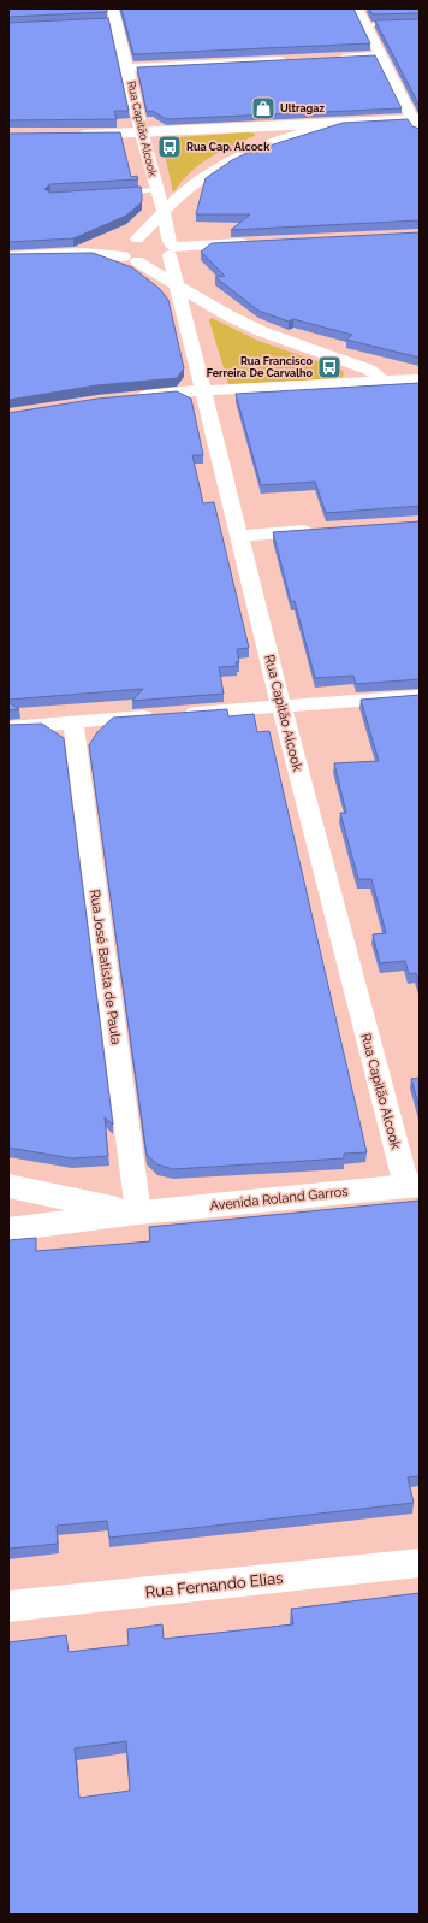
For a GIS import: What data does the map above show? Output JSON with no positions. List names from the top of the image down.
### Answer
{
  "streets": {
    "street": [
      "Rua Capitão Alcook",
      "Rua José Batista de Paula",
      "Avenida Roland Garros",
      "Rua Fernando Elias"
    ]
  },
  "crossings": [
    ["Rua Capitão Alcook", "Avenida Roland Garros"],
    ["Rua José Batista de Paula", "Avenida Roland Garros"]
  ],
  "places": {
    "shop": ["Ultragaz"],
    "bus stop": ["Rua Cap. Alcock", "Rua Francisco Ferreira De Carvalho"]
  }
}
